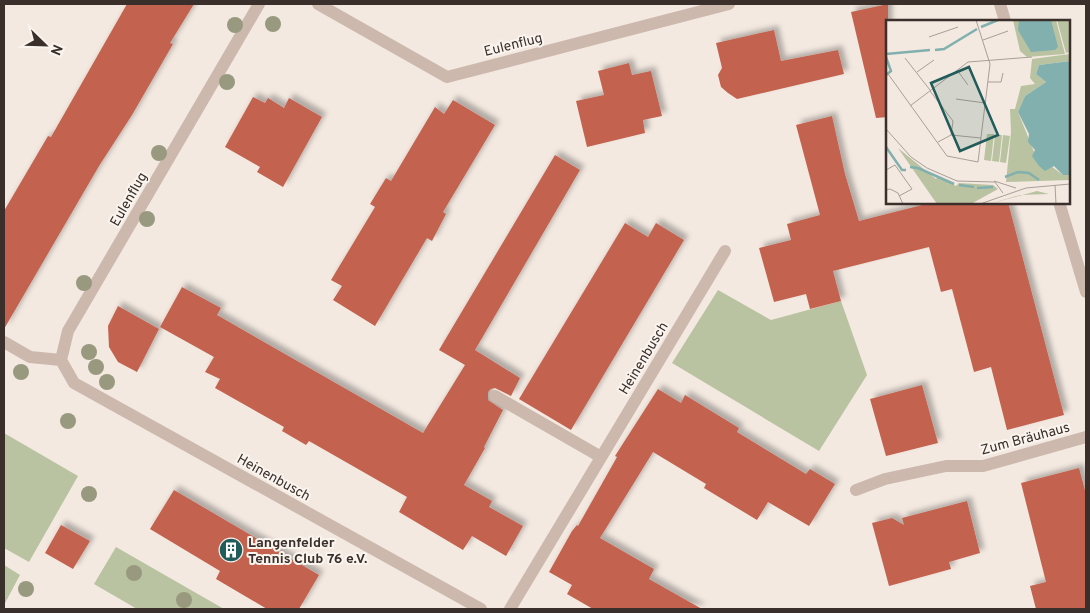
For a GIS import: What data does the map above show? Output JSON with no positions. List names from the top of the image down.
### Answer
{
  "streets": {
    "street": ["Eulenflug", "Heinenbusch", "Zum Bräuhaus"]
  },
  "crossings": [
    ["Eulenflug", "Heinenbusch"]
  ],
  "places": {
    "building": ["Langenfelder Tennis Club 76 e.V."]
  },
  "north": "bottom right"
}
